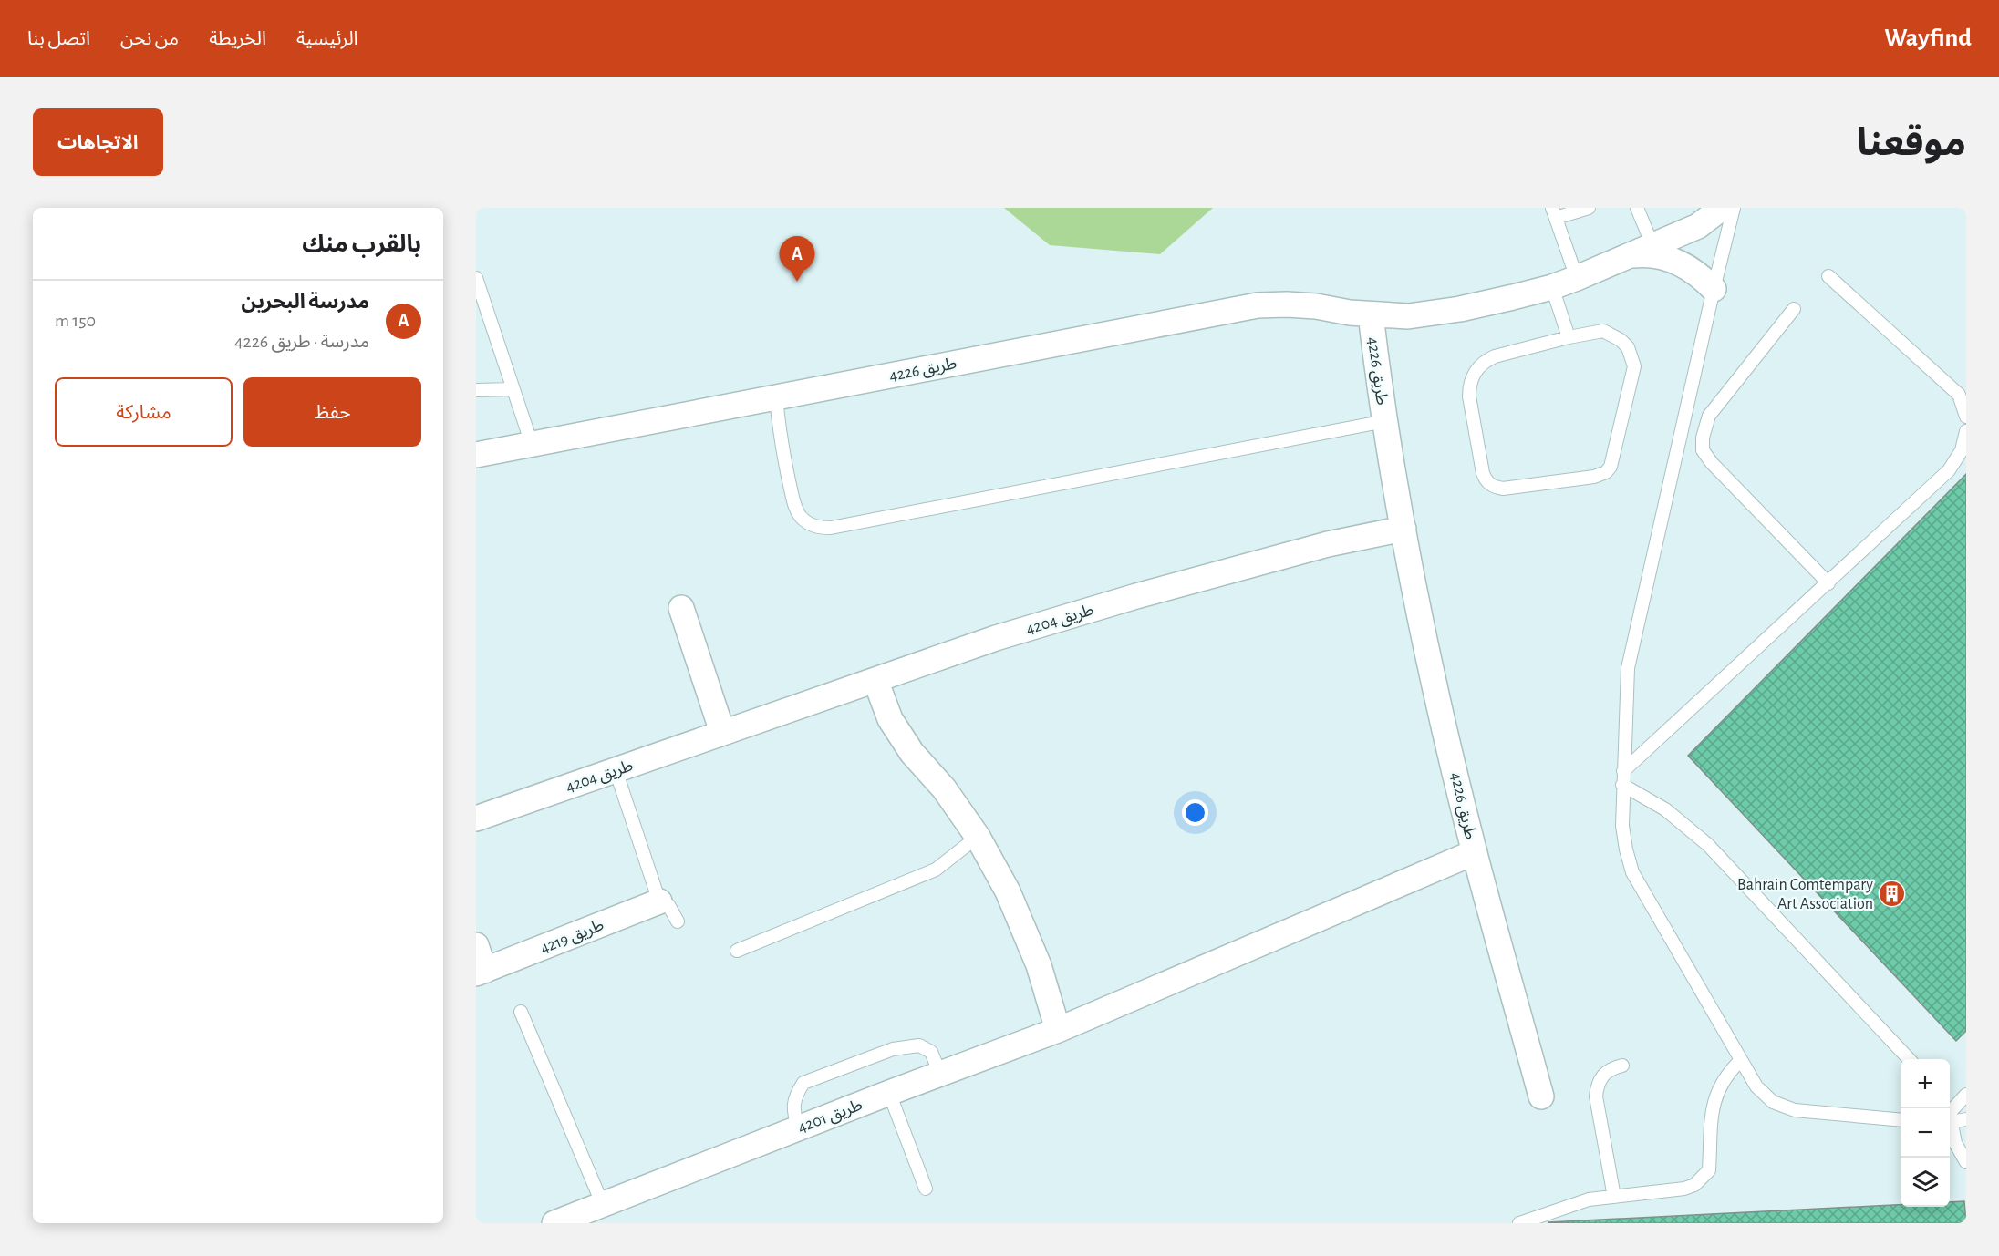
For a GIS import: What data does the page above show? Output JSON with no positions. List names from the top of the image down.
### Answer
{
  "streets": {
    "street": [
      "طريق 4226",
      "طريق 4204",
      "طريق 4219",
      "طريق 4201"
    ]
  },
  "crossings": [
    ["طريق 4226", "طريق 4204"],
    ["طريق 4226", "طريق 4201"]
  ],
  "places": {
    "building": ["Bahrain Comtempary Art Association"]
  },
  "page": {
    "header": "Wayfind",
    "nav": [
      "الرئيسية",
      "الخريطة",
      "من نحن",
      "اتصل بنا"
    ],
    "title": "موقعنا",
    "buttons": [
      "الاتجاهات",
      ["حفظ", "مشاركة"]
    ],
    "heading": "بالقرب منك",
    "pins": "A",
    "list": [
      {
        "mark": "A",
        "name": "مدرسة البحرين",
        "note": "مدرسة · طريق 4226",
        "value": "150 m"
      }
    ],
    "map_buttons": ["+", "−"]
  }
}
